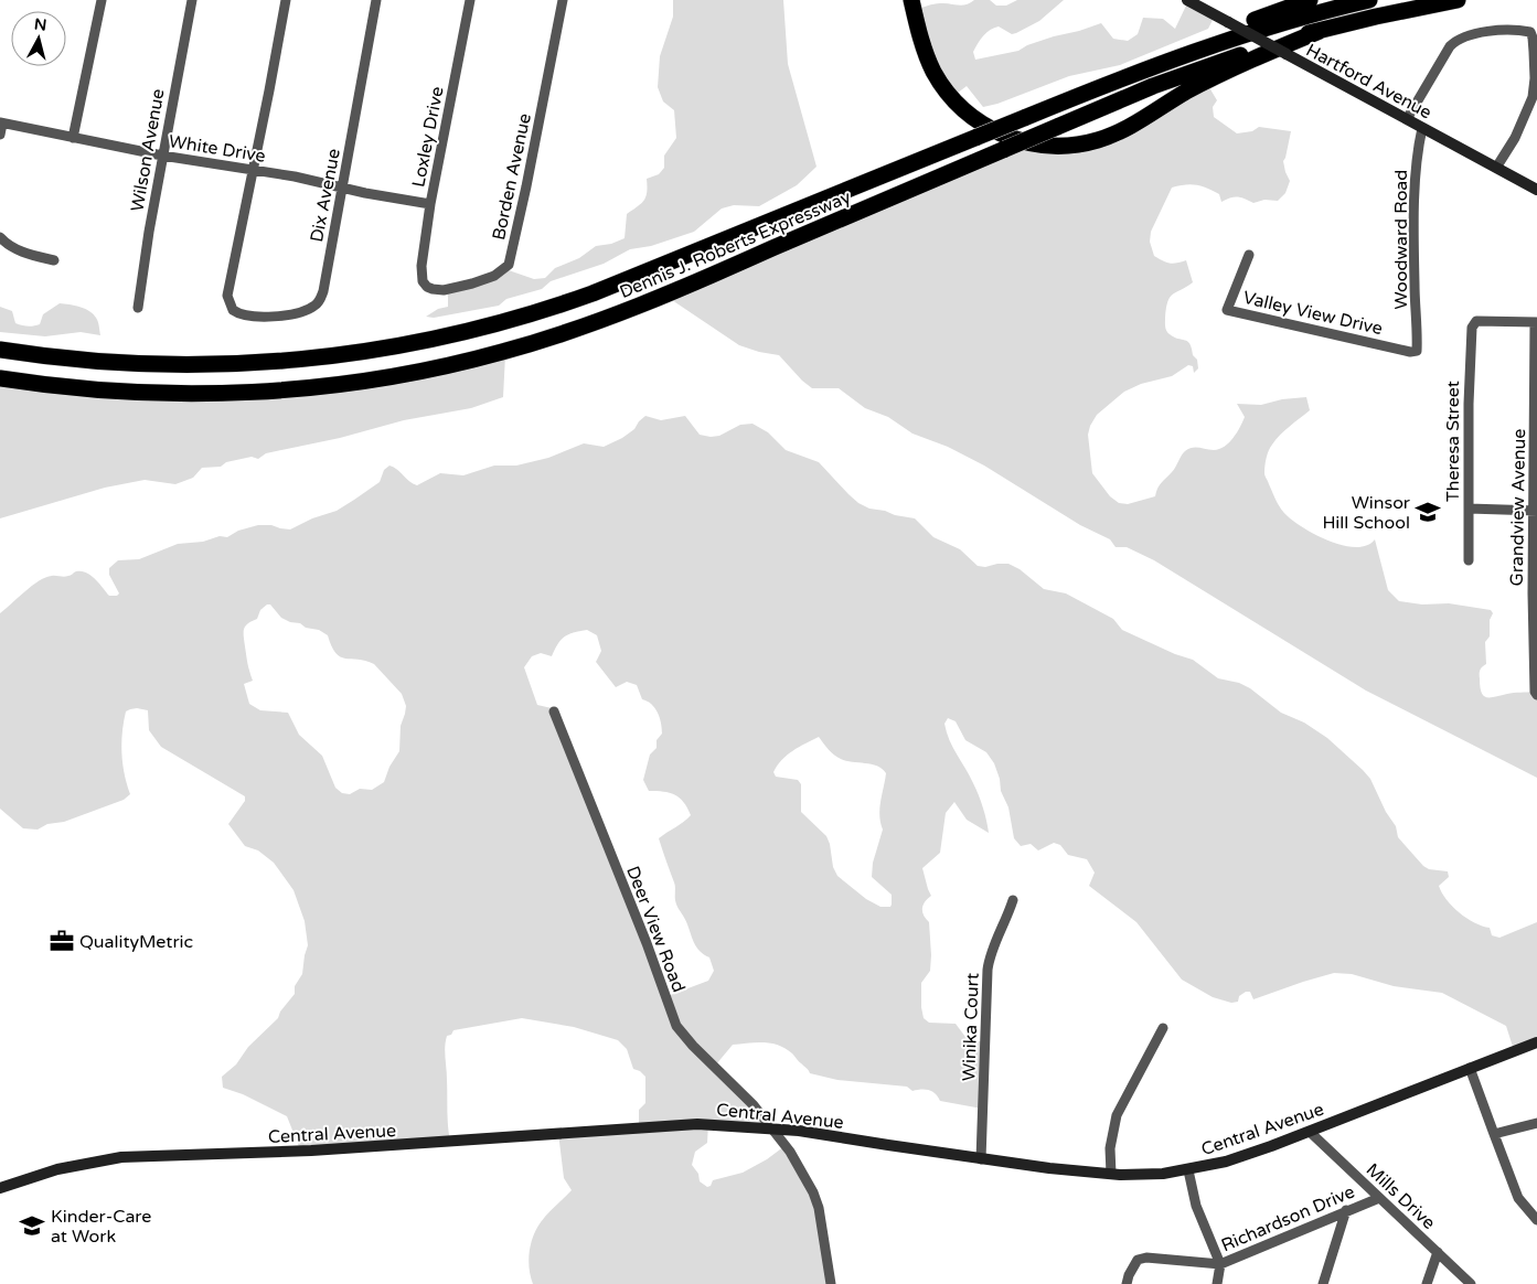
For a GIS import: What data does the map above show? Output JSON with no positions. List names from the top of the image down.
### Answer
{
  "streets": {
    "highway": ["Dennis J. Roberts Expressway"],
    "main road": ["Hartford Avenue", "Central Avenue"],
    "street": [
      "Loxley Drive",
      "White Drive",
      "Wilson Avenue",
      "Borden Avenue",
      "Dix Avenue",
      "Woodward Road",
      "Valley View Drive",
      "Theresa Street",
      "Grandview Avenue",
      "Deer View Road",
      "Winika Court",
      "Mills Drive",
      "Richardson Drive"
    ]
  },
  "crossings": [
    ["Hartford Avenue", "Woodward Road"],
    ["Loxley Drive", "White Drive"],
    ["Loxley Drive", "Borden Avenue"],
    ["White Drive", "Wilson Avenue"],
    ["White Drive", "Dix Avenue"],
    ["Woodward Road", "Valley View Drive"],
    ["Theresa Street", "Grandview Avenue"],
    ["Deer View Road", "Central Avenue"],
    ["Winika Court", "Central Avenue"],
    ["Central Avenue", "Mills Drive"],
    ["Mills Drive", "Richardson Drive"]
  ],
  "places": {
    "school or university": ["Winsor Hill School", "Kinder-Care at Work"],
    "office": ["QualityMetric"]
  },
  "north": "top"
}
